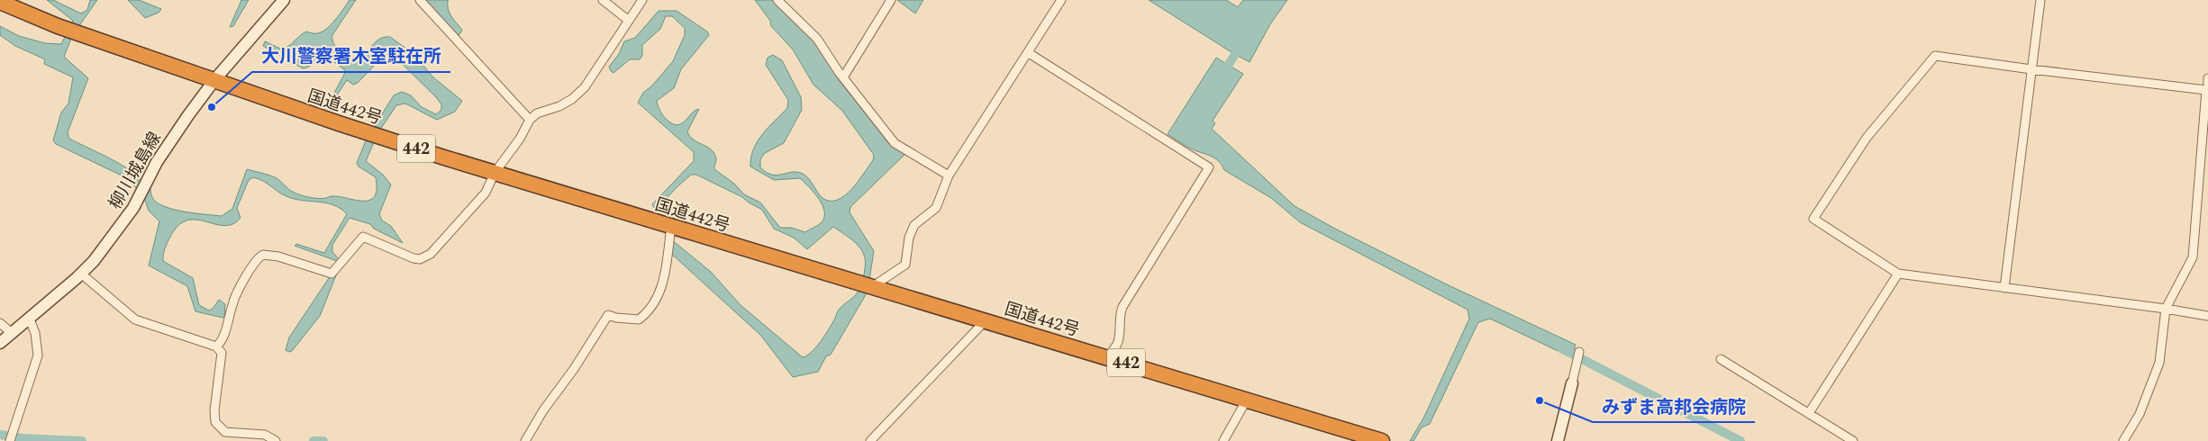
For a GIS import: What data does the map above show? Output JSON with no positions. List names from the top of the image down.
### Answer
{
  "streets": {
    "highway": ["国道442号", "442"],
    "main road": ["柳川城島線"]
  },
  "crossings": [
    ["国道442号", "柳川城島線"]
  ],
  "places": ["大川警察署木室駐在所", "みずま高邦会病院"]
}
